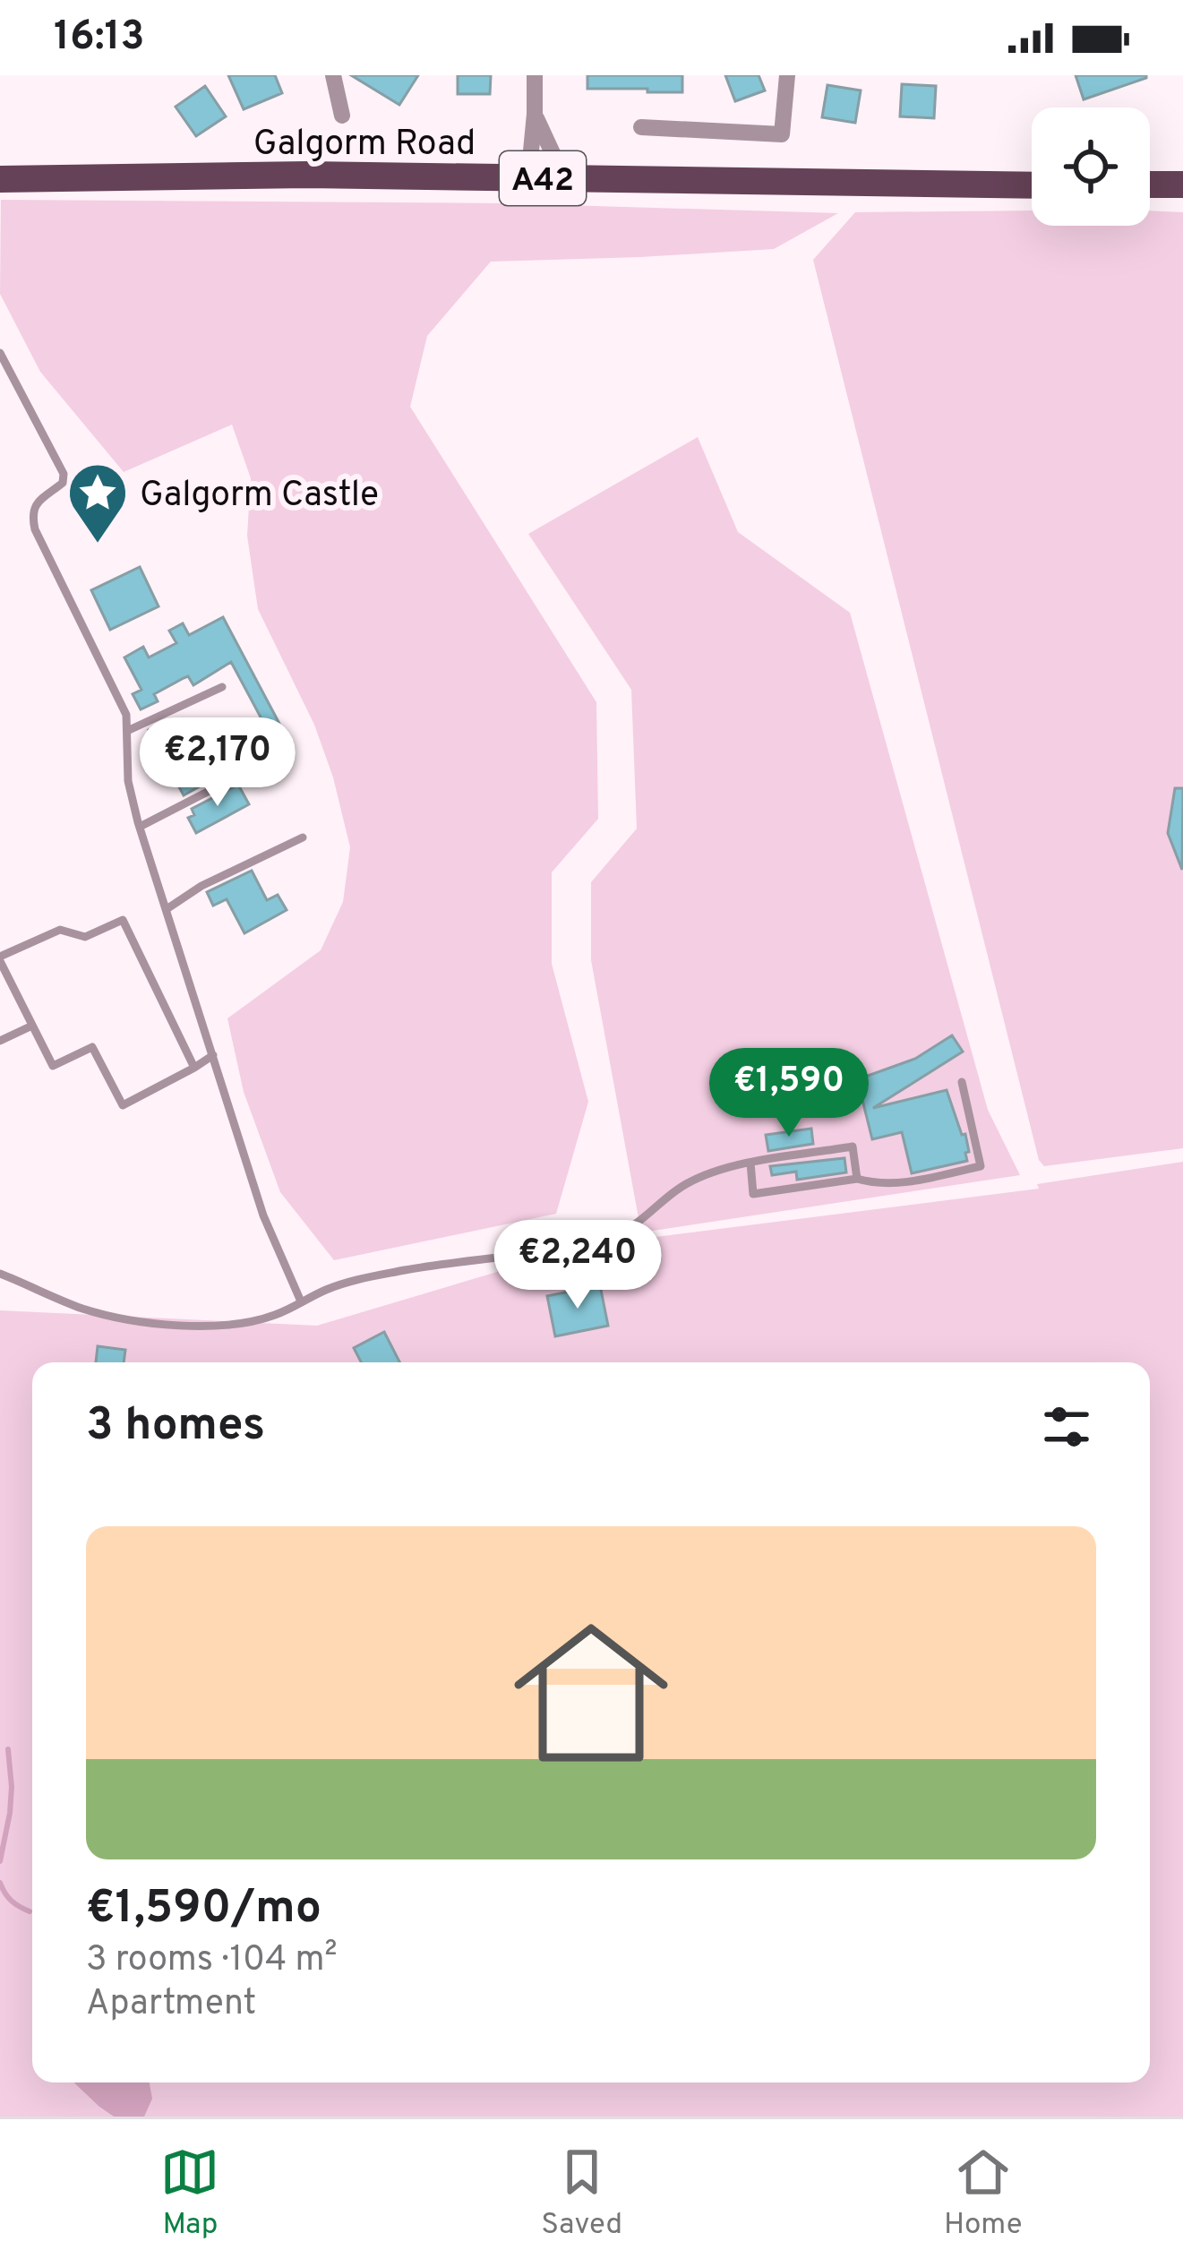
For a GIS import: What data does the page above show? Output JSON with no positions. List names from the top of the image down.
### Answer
{
  "streets": {
    "main road": ["Galgorm Road", "A42"]
  },
  "places": {
    "place": ["Galgorm Castle"]
  },
  "page": {
    "status": "16:13",
    "price": ["€2,170", "€1,590", "€2,240"],
    "heading": "3 homes",
    "list": [
      {
        "name": "€1,590/mo",
        "note": "3 rooms · 104 m² · Apartment"
      }
    ],
    "tabs": ["Map", "Saved", "Home"]
  }
}
